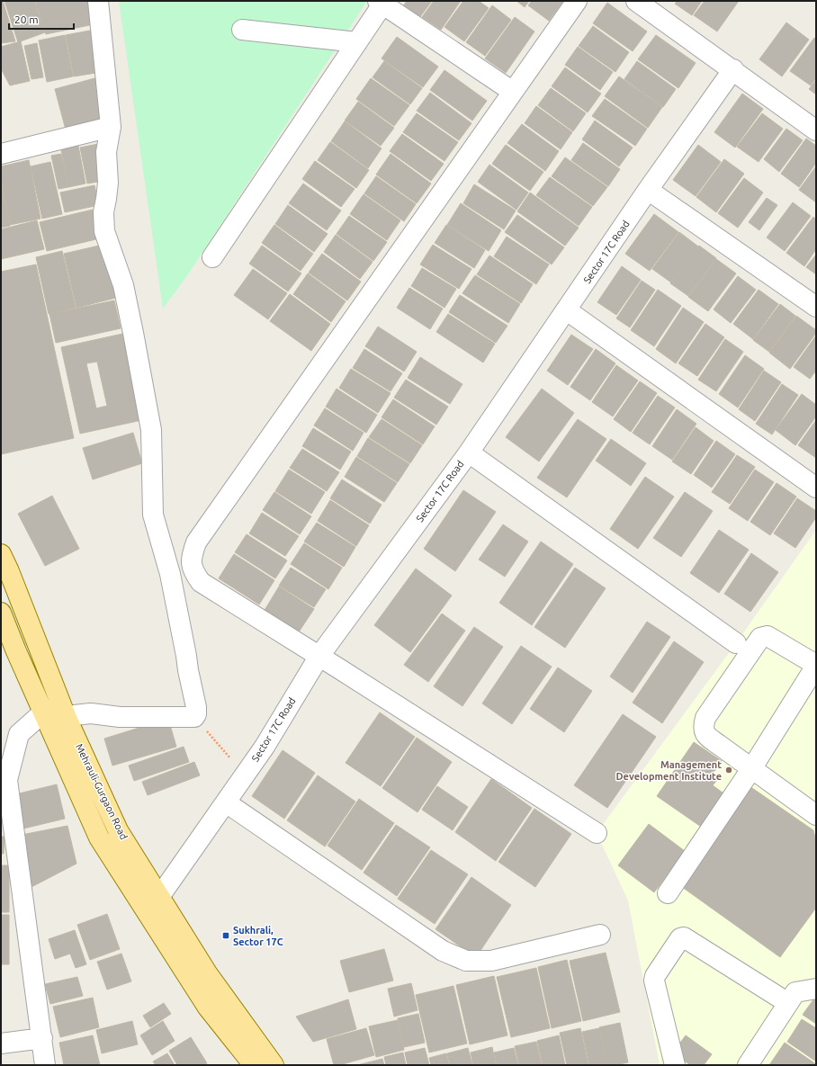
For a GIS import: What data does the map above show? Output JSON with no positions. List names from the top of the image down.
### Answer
{
  "streets": {
    "main road": ["Mehrauli-Gurgaon Road"],
    "street": ["Sector 17C Road"]
  },
  "crossings": [
    ["Sector 17C Road", "Mehrauli-Gurgaon Road"]
  ],
  "places": {
    "other": ["Management Development Institute"],
    "transit": ["Sukhrali, Sector 17C"]
  },
  "scale_bar": "20 m"
}
